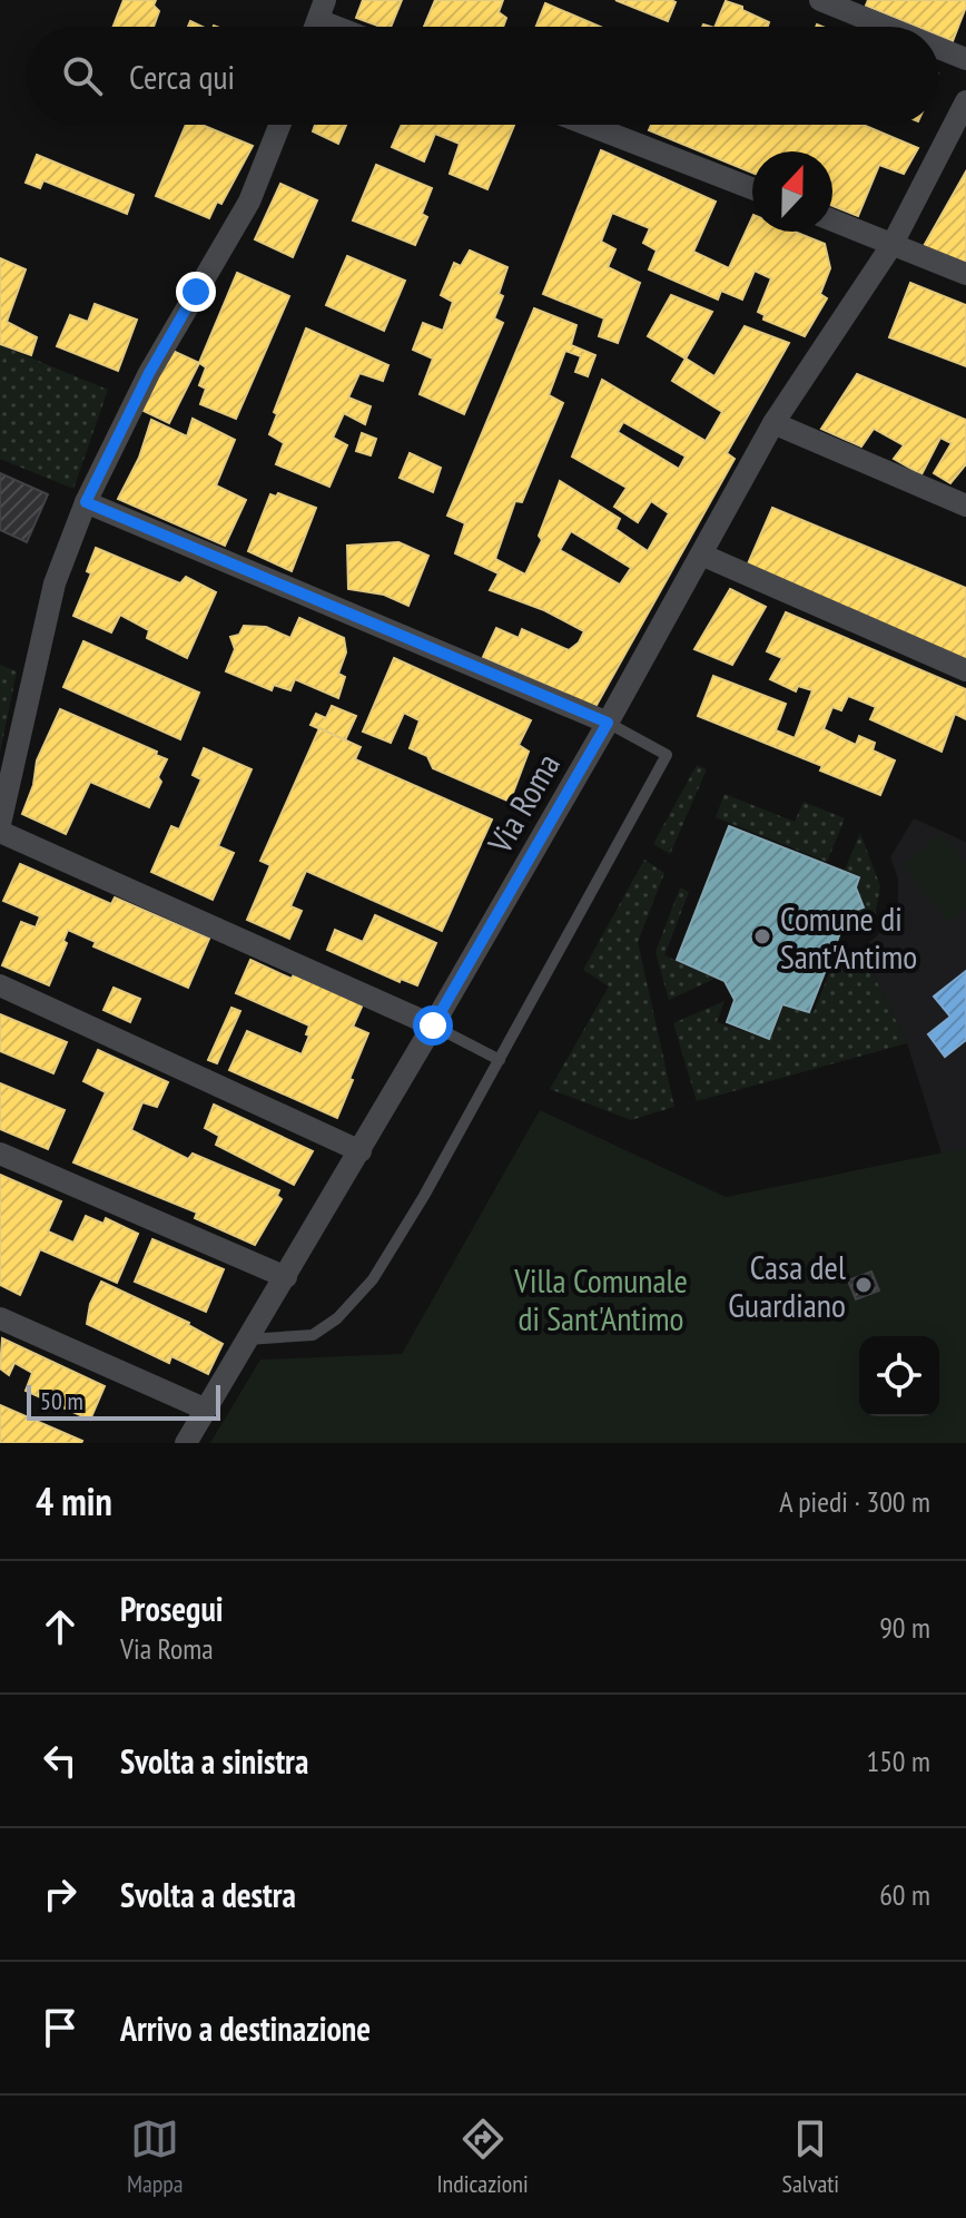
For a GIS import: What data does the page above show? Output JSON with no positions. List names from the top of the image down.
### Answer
{
  "streets": {
    "street": ["Via Roma"]
  },
  "parks": ["Villa Comunale di Sant'Antimo"],
  "places": ["Comune di Sant'Antimo", "Casa del Guardiano"],
  "scale_bar": "50 m",
  "north": "top",
  "page": {
    "search": "Cerca qui",
    "scale": "50 m",
    "heading": ["4 min", "A piedi · 300 m"],
    "list": [
      ["Prosegui", "Via Roma", "90 m"],
      ["Svolta a sinistra", "150 m"],
      ["Svolta a destra", "60 m"],
      "Arrivo a destinazione"
    ],
    "nav": ["Mappa", "Indicazioni", "Salvati"]
  }
}
